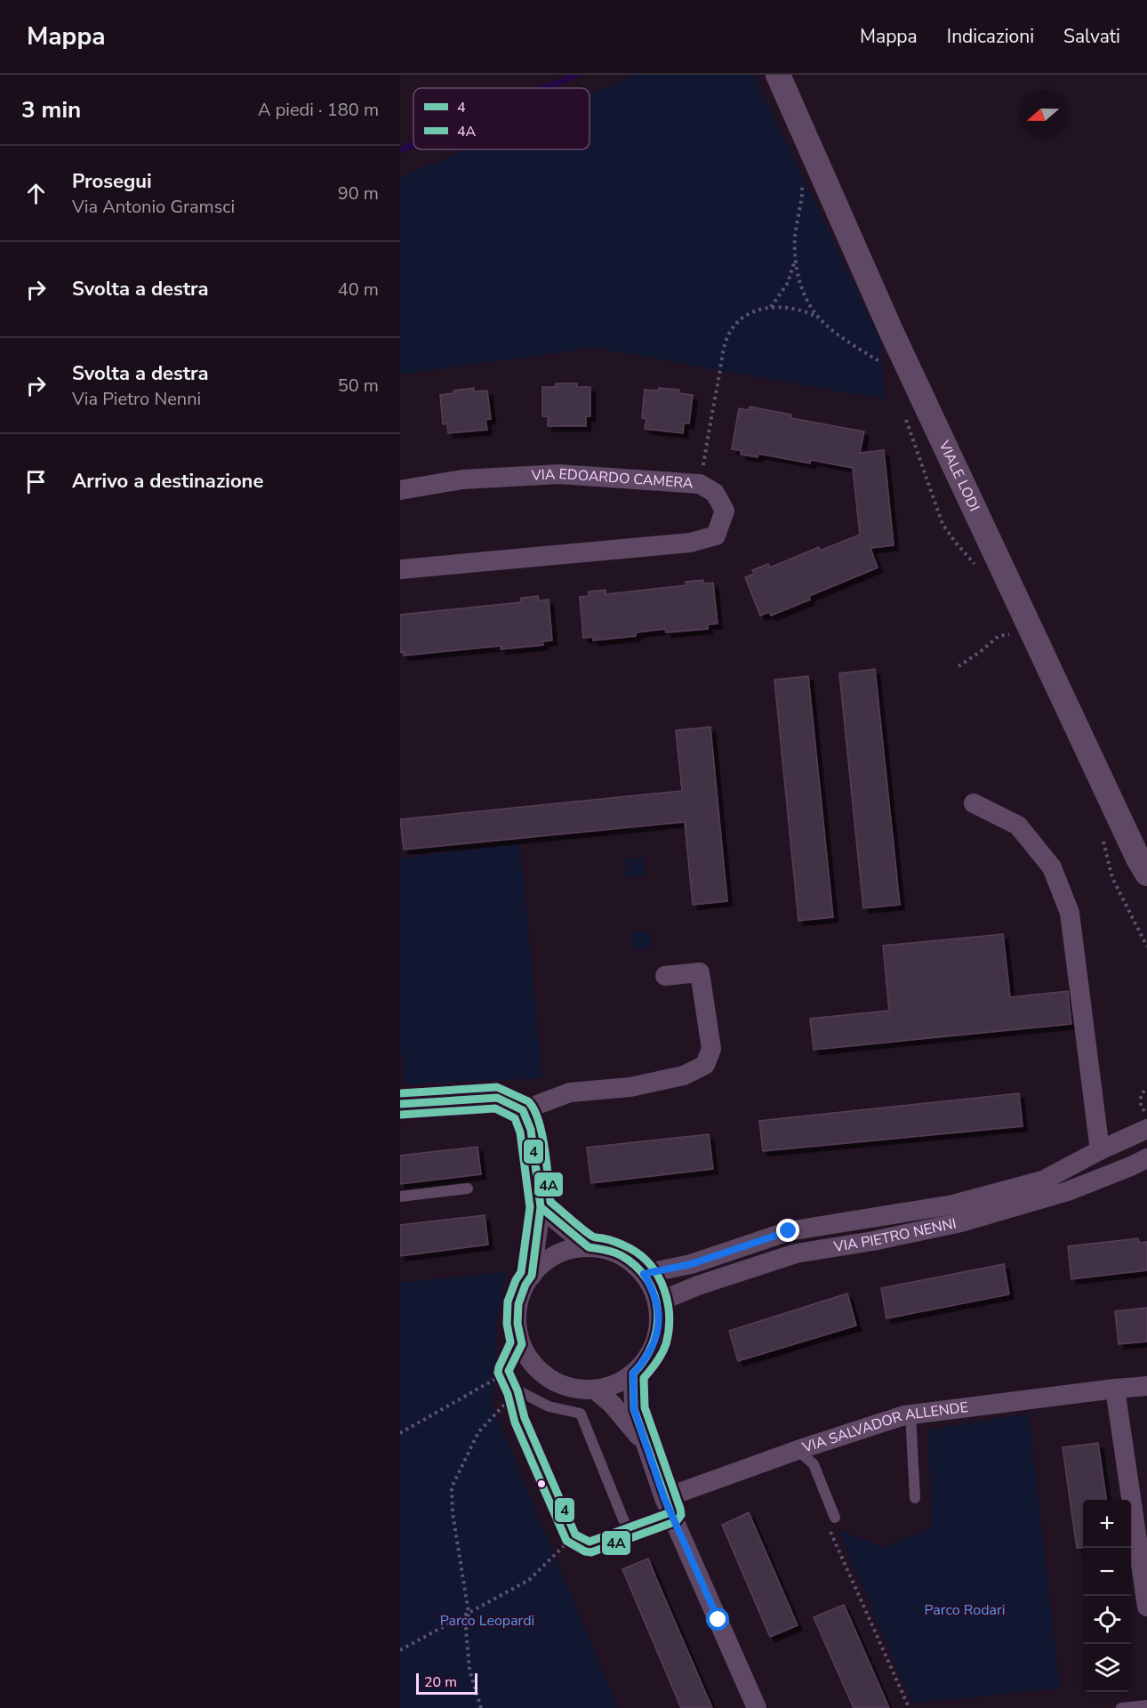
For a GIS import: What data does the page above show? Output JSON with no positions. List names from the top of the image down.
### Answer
{
  "streets": {
    "street": [
      "VIALE LODI",
      "VIA EDOARDO CAMERA",
      "VIA PIETRO NENNI",
      "VIA SALVADOR ALLENDE"
    ]
  },
  "parks": ["Parco Rodari", "Parco Leopardi"],
  "lines": ["transit line 4A", "transit line 4"],
  "legend": ["4", "4A"],
  "scale_bar": "20 m",
  "north": "left",
  "page": {
    "header": "Mappa",
    "nav": ["Mappa", "Indicazioni", "Salvati"],
    "heading": ["3 min", "A piedi · 180 m"],
    "list": [
      ["Prosegui", "Via Antonio Gramsci", "90 m"],
      ["Svolta a destra", "40 m"],
      ["Svolta a destra", "Via Pietro Nenni", "50 m"],
      "Arrivo a destinazione"
    ],
    "map_buttons": ["+", "−"],
    "scale": "20 m"
  }
}
